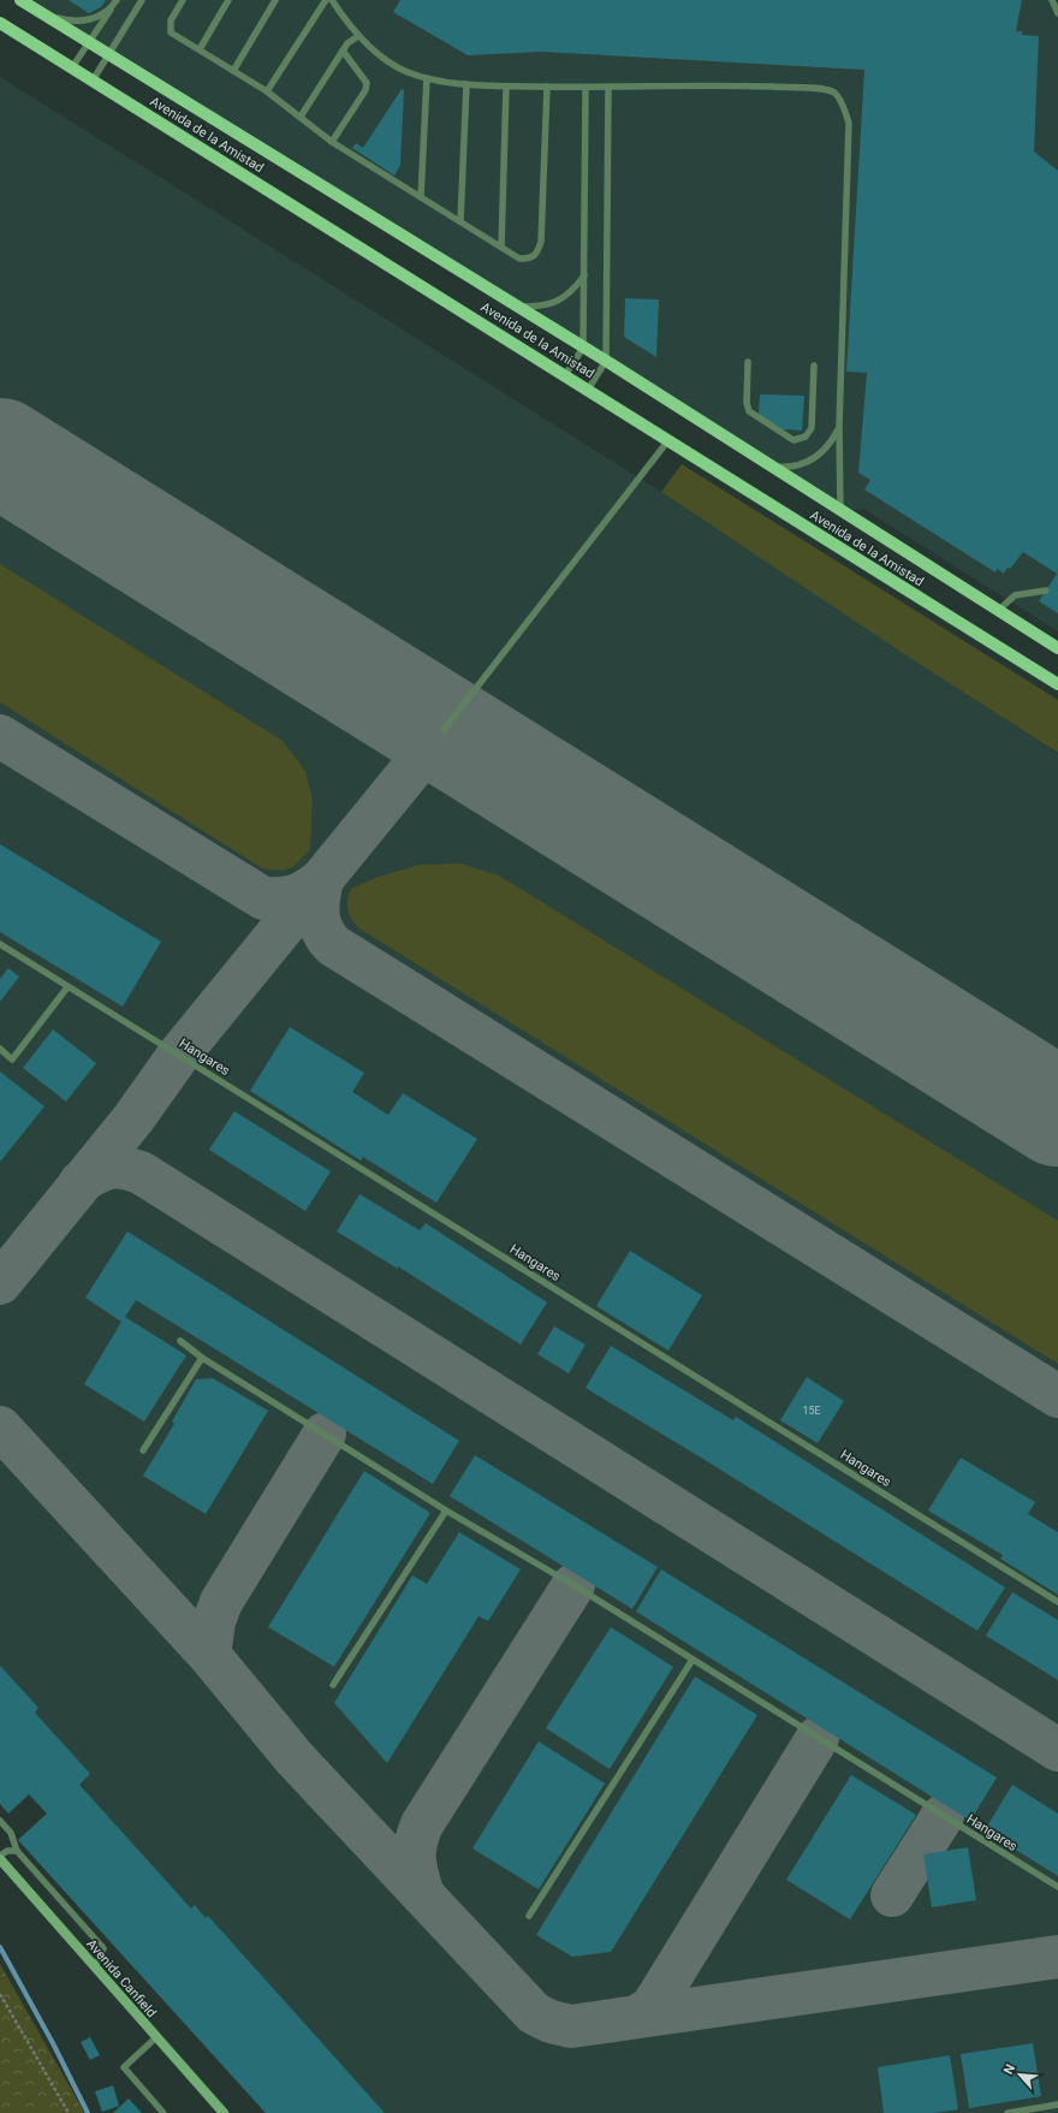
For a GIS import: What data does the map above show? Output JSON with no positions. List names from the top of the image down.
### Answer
{
  "streets": {
    "main road": ["Avenida de la Amistad", "Avenida Canfield"],
    "lane": ["Hangares"]
  },
  "house_numbers": ["15E"],
  "north": "top left"
}
